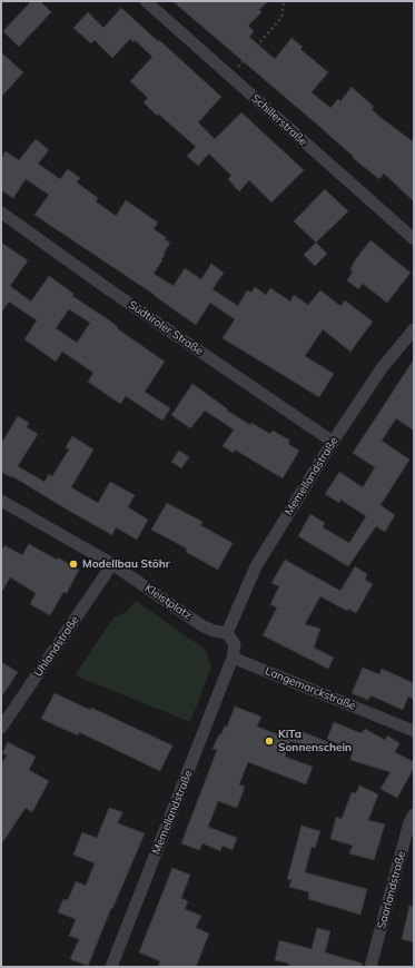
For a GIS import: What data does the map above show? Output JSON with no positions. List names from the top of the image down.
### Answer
{
  "streets": {
    "street": [
      "Schillerstraße",
      "Südtiroler Straße",
      "Memellandstraße",
      "Kleistplatz",
      "Uhlandstraße",
      "Langemarckstraße",
      "Saarlandstraße"
    ]
  },
  "crossings": [
    ["Südtiroler Straße", "Memellandstraße"],
    ["Memellandstraße", "Kleistplatz"],
    ["Memellandstraße", "Langemarckstraße"],
    ["Kleistplatz", "Uhlandstraße"]
  ],
  "places": ["Modellbau Stöhr", "KiTa Sonnenschein"]
}
